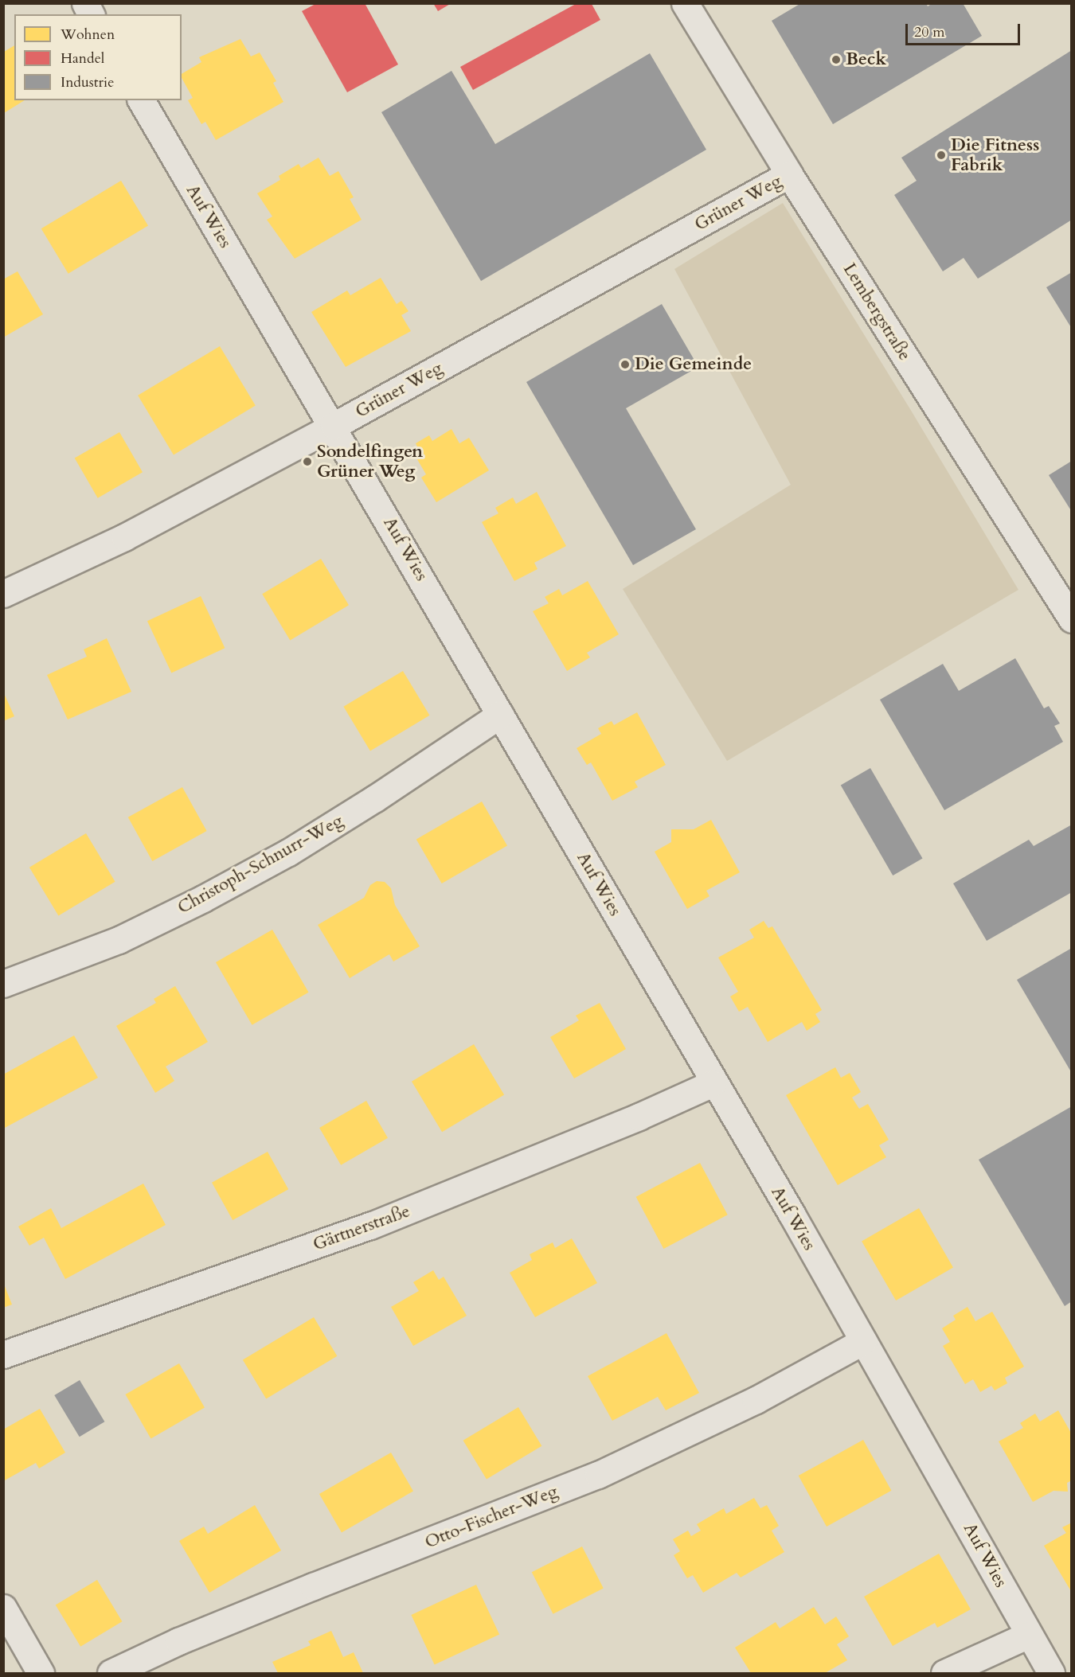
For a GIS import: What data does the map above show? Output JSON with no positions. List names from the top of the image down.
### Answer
{
  "streets": {
    "street": [
      "Grüner Weg",
      "Auf Wies",
      "Lembergstraße",
      "Christoph-Schnurr-Weg",
      "Gärtnerstraße",
      "Otto-Fischer-Weg"
    ]
  },
  "crossings": [
    ["Grüner Weg", "Auf Wies"],
    ["Grüner Weg", "Lembergstraße"],
    ["Auf Wies", "Christoph-Schnurr-Weg"],
    ["Auf Wies", "Gärtnerstraße"],
    ["Auf Wies", "Otto-Fischer-Weg"]
  ],
  "places": [
    "Beck",
    "Die Fitness Fabrik",
    "Die Gemeinde",
    "Sondelfingen Grüner Weg"
  ],
  "legend": ["Wohnen", "Handel", "Industrie"],
  "scale_bar": "20 m"
}
